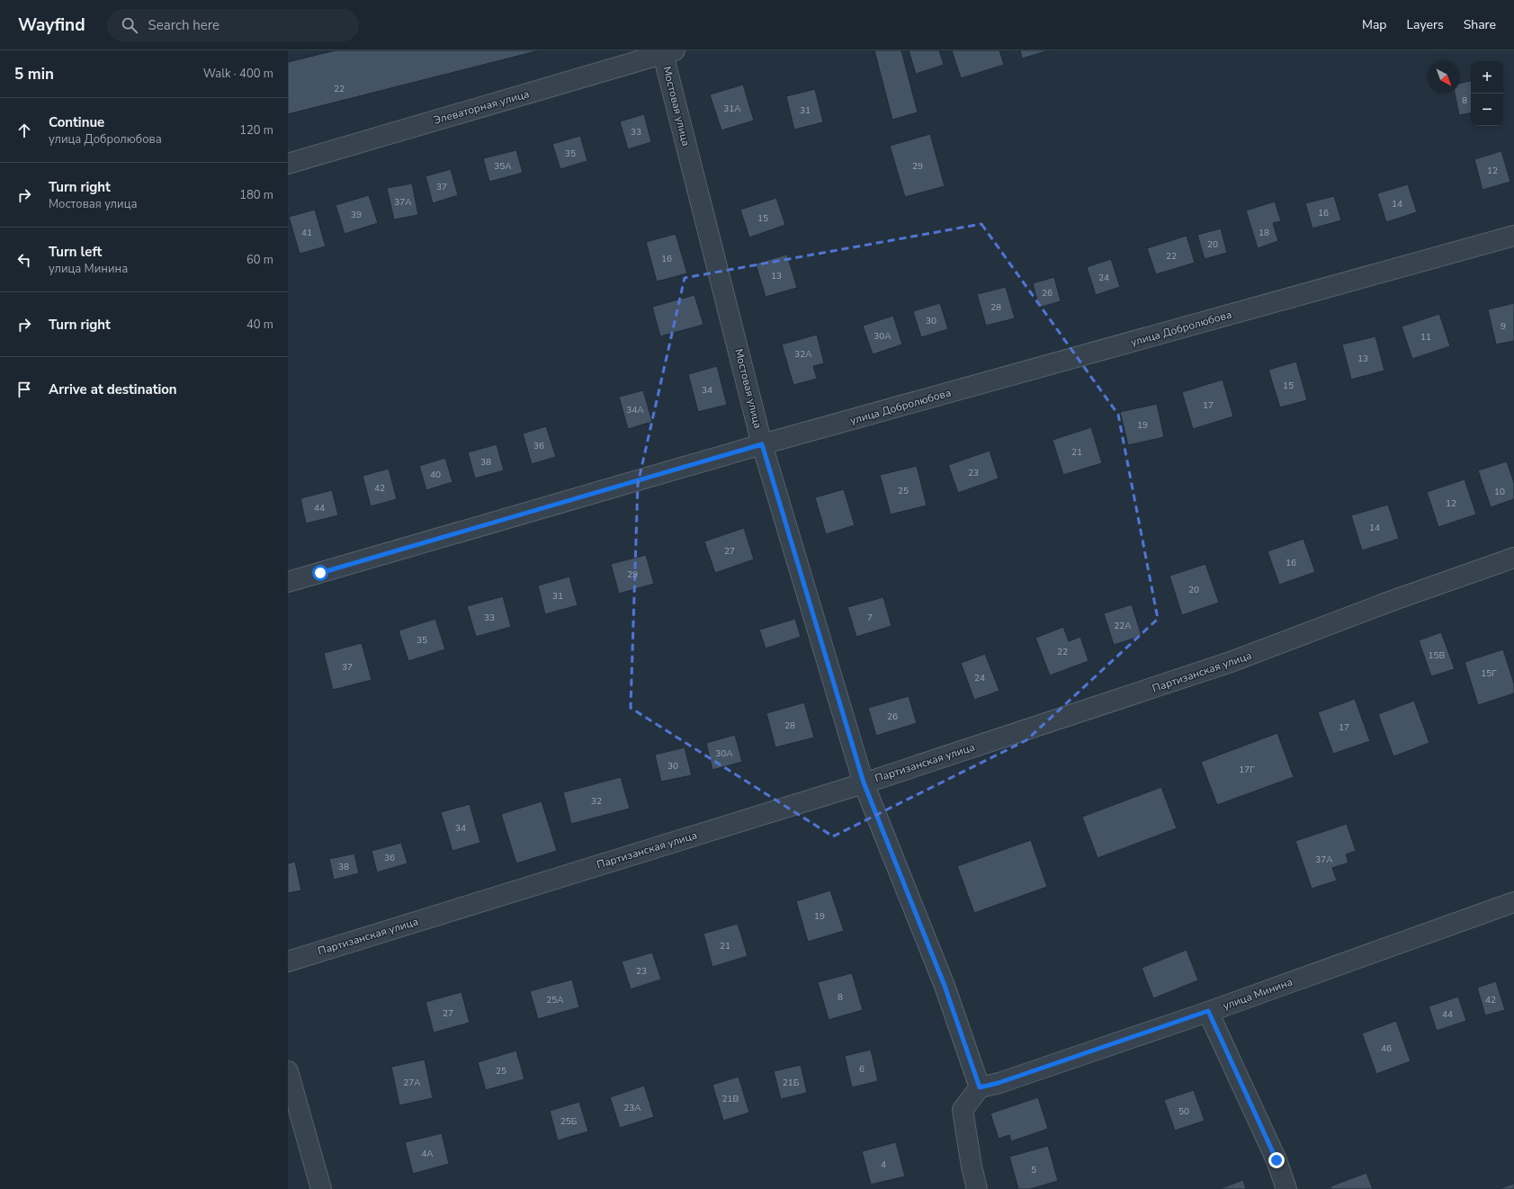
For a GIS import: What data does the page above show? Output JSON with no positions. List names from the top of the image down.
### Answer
{
  "streets": {
    "street": [
      "Мостовая улица",
      "Элеваторная улица",
      "улица Добролюбова",
      "Партизанская улица",
      "улица Минина"
    ]
  },
  "crossings": [
    ["Мостовая улица", "Элеваторная улица"],
    ["Мостовая улица", "улица Добролюбова"],
    ["Мостовая улица", "Партизанская улица"],
    ["Мостовая улица", "улица Минина"]
  ],
  "house_numbers": [
    "22",
    "8",
    "31А",
    "31",
    "33",
    "35",
    "35А",
    "29",
    "12",
    "37",
    "37А",
    "14",
    "16",
    "39",
    "15",
    "41",
    "18",
    "20",
    "22",
    "16",
    "13",
    "24",
    "26",
    "28",
    "30",
    "9",
    "30А",
    "11",
    "32А",
    "13",
    "15",
    "34",
    "17",
    "34А",
    "19",
    "36",
    "21",
    "38",
    "23",
    "40",
    "42",
    "25",
    "10",
    "12",
    "44",
    "14",
    "27",
    "16",
    "29",
    "20",
    "31",
    "33",
    "7",
    "22А",
    "35",
    "22",
    "15В",
    "37",
    "15Г",
    "24",
    "26",
    "28",
    "17",
    "30А",
    "30",
    "17Г",
    "32",
    "34",
    "36",
    "37А",
    "38",
    "19",
    "21",
    "23",
    "8",
    "25А",
    "42",
    "27",
    "44",
    "46",
    "6",
    "25",
    "27А",
    "21Б",
    "21В",
    "23А",
    "50",
    "25Б",
    "4А",
    "4",
    "5"
  ],
  "north": "bottom right",
  "page": {
    "header": "Wayfind",
    "search": "Search here",
    "nav": ["Map", "Layers", "Share"],
    "heading": ["5 min", "Walk · 400 m"],
    "map_buttons": ["+", "−"],
    "list": [
      ["Continue", "улица Добролюбова", "120 m"],
      ["Turn right", "Мостовая улица", "180 m"],
      ["Turn left", "улица Минина", "60 m"],
      ["Turn right", "40 m"],
      "Arrive at destination"
    ]
  }
}
